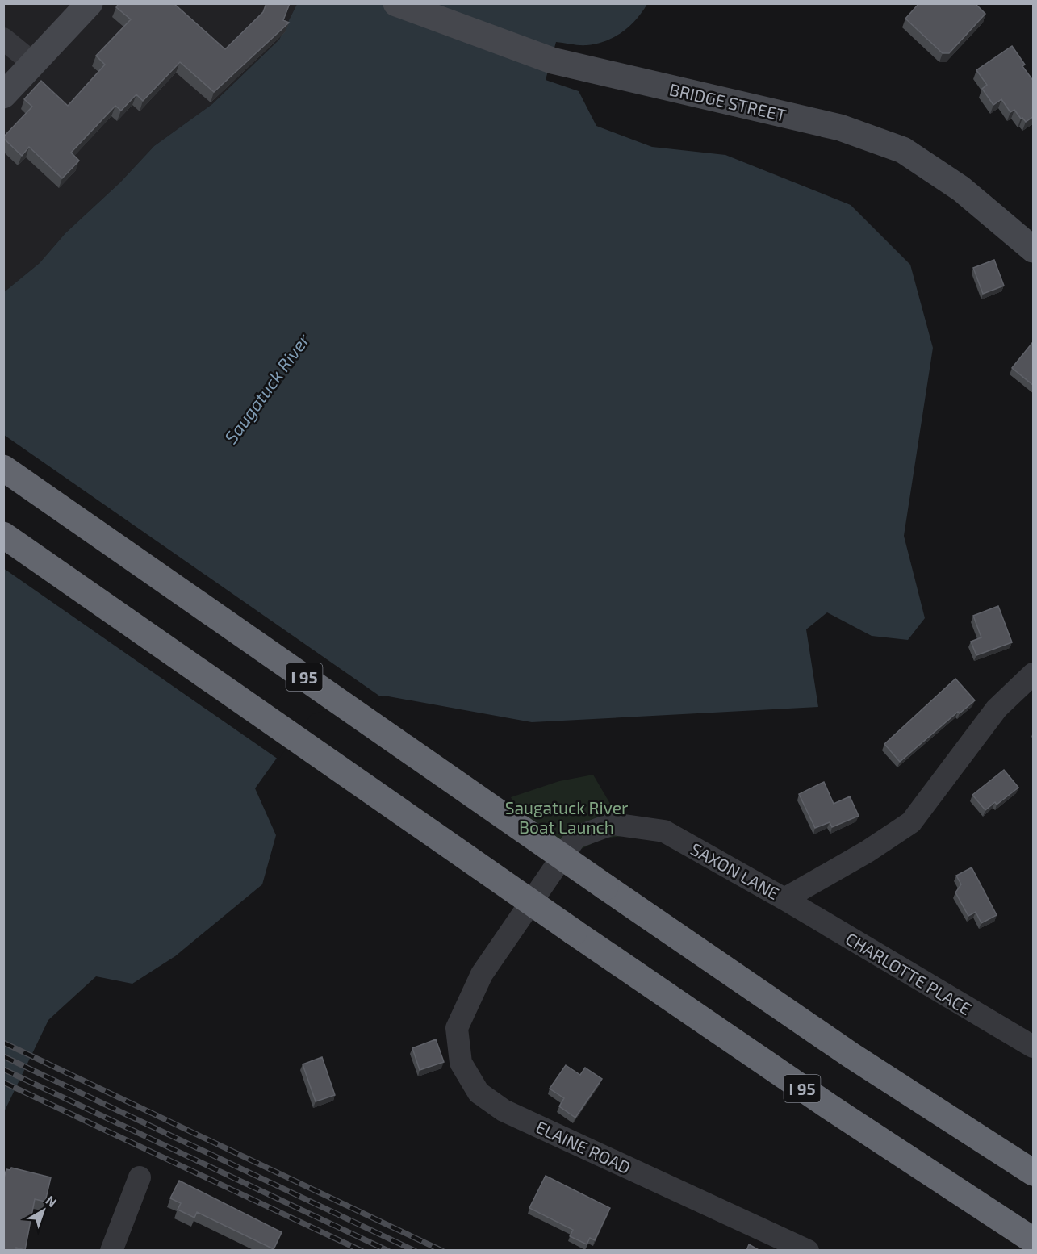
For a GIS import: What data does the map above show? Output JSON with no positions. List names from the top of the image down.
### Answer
{
  "streets": {
    "highway": ["I 95"],
    "main road": ["BRIDGE STREET"],
    "street": ["SAXON LANE", "CHARLOTTE PLACE", "ELAINE ROAD"]
  },
  "crossings": [
    ["SAXON LANE", "CHARLOTTE PLACE"],
    ["SAXON LANE", "ELAINE ROAD"]
  ],
  "water": ["Saugatuck River"],
  "parks": ["Saugatuck River Boat Launch"],
  "north": "top right"
}
